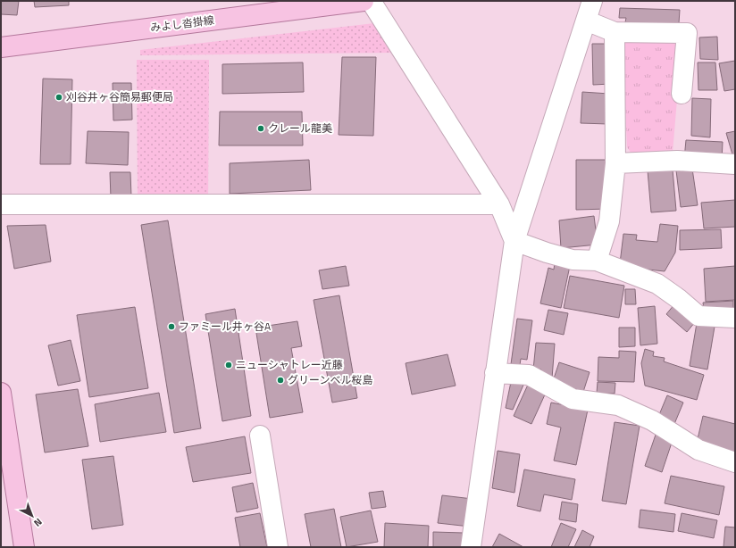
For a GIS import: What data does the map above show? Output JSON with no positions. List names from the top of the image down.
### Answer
{
  "streets": {
    "main road": ["みよし沓掛線"]
  },
  "places": [
    "刈谷井ヶ谷簡易郵便局",
    "クレール龍美",
    "ファミール井ヶ谷A",
    "ニューシャトレー近藤",
    "グリーンベル桜島"
  ],
  "north": "bottom right"
}
